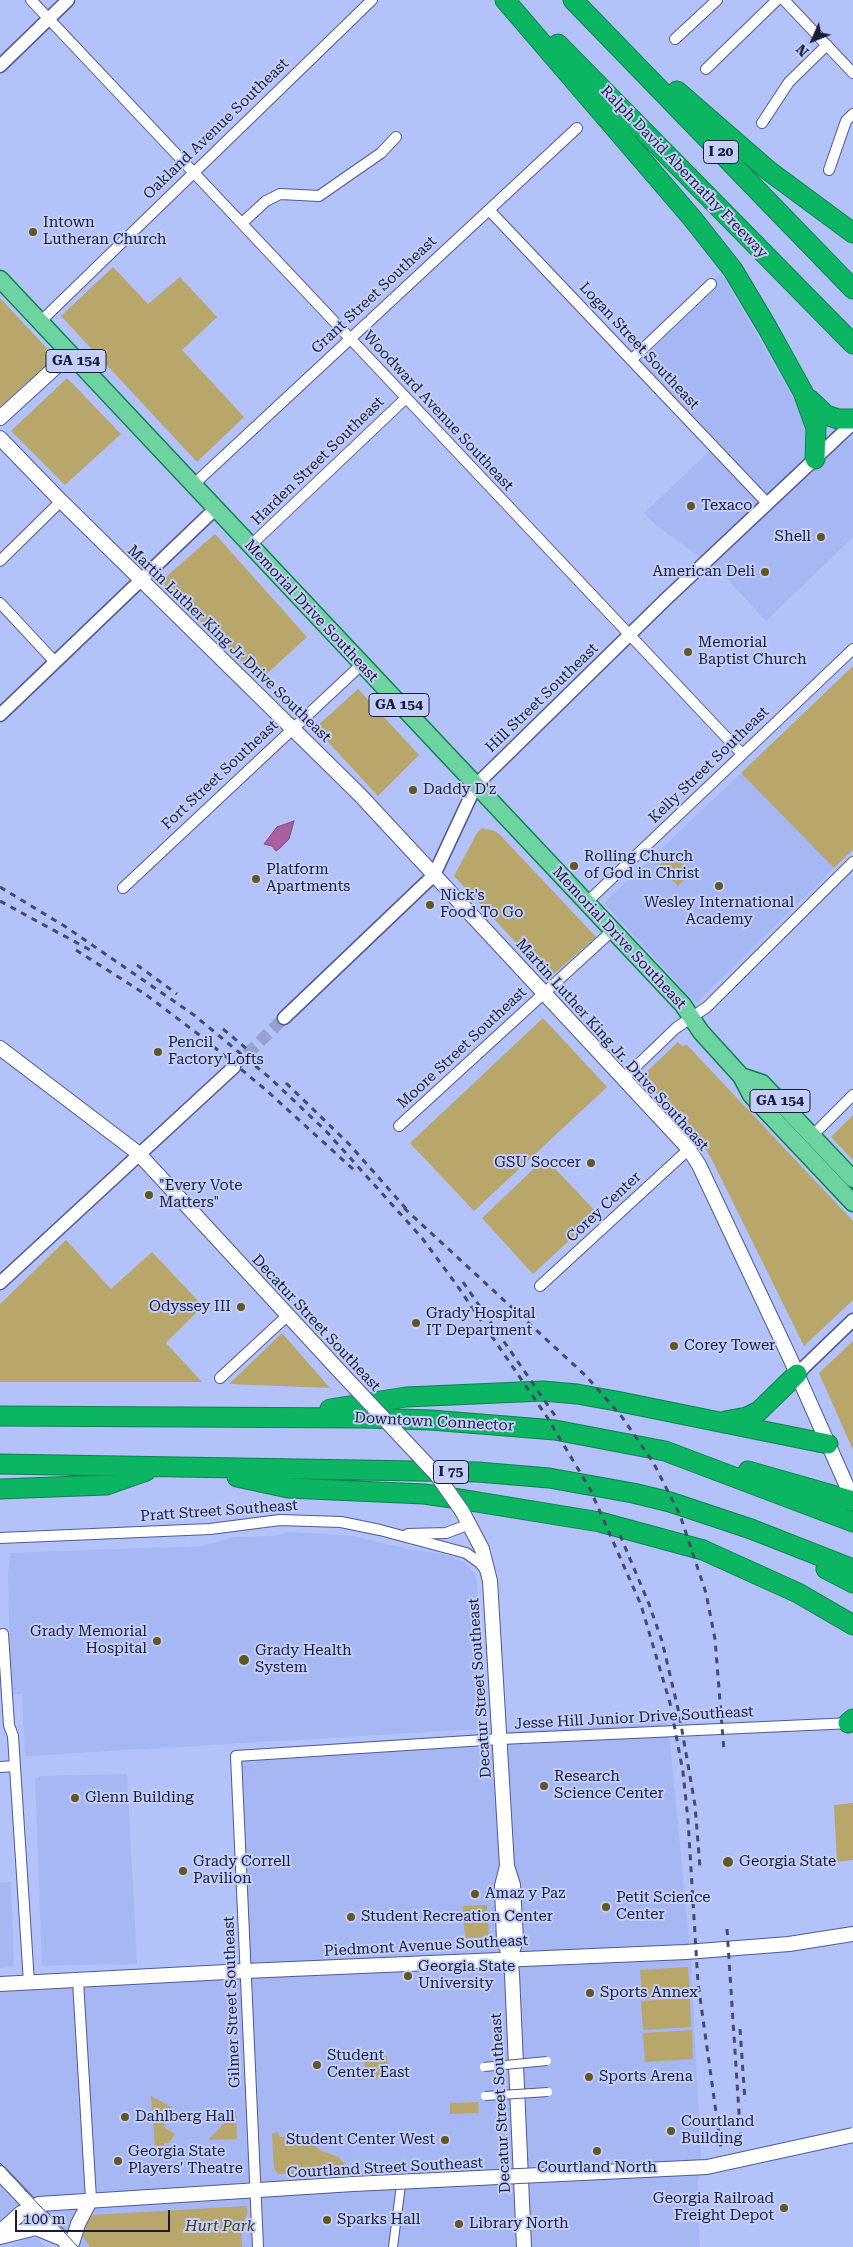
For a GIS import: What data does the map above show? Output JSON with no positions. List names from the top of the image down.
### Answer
{
  "streets": {
    "highway": [
      "I 20",
      "Ralph David Abernathy Freeway",
      "Downtown Connector",
      "I 75"
    ],
    "main road": [
      "GA 154",
      "Memorial Drive Southeast",
      "Martin Luther King Jr Drive Southeast",
      "Martin Luther King Jr. Drive Southeast",
      "Decatur Street Southeast",
      "Piedmont Avenue Southeast",
      "Courtland Street Southeast"
    ],
    "street": [
      "Oakland Avenue Southeast",
      "Grant Street Southeast",
      "Logan Street Southeast",
      "Woodward Avenue Southeast",
      "Harden Street Southeast",
      "Hill Street Southeast",
      "Kelly Street Southeast",
      "Fort Street Southeast",
      "Moore Street Southeast",
      "Corey Center",
      "Pratt Street Southeast",
      "Jesse Hill Junior Drive Southeast",
      "Gilmer Street Southeast"
    ]
  },
  "crossings": [
    ["Oakland Avenue Southeast", "Woodward Avenue Southeast"],
    ["Oakland Avenue Southeast", "Memorial Drive Southeast"],
    ["Grant Street Southeast", "Logan Street Southeast"],
    ["Grant Street Southeast", "Woodward Avenue Southeast"],
    ["Grant Street Southeast", "Memorial Drive Southeast"],
    ["Logan Street Southeast", "Hill Street Southeast"],
    ["Woodward Avenue Southeast", "Harden Street Southeast"],
    ["Woodward Avenue Southeast", "Hill Street Southeast"],
    ["Woodward Avenue Southeast", "Kelly Street Southeast"],
    ["Harden Street Southeast", "Memorial Drive Southeast"],
    ["Memorial Drive Southeast", "Hill Street Southeast"],
    ["Memorial Drive Southeast", "Kelly Street Southeast"],
    ["Memorial Drive Southeast", "Fort Street Southeast"],
    ["Memorial Drive Southeast", "Moore Street Southeast"],
    ["Martin Luther King Jr Drive Southeast", "Hill Street Southeast"],
    ["Martin Luther King Jr Drive Southeast", "Fort Street Southeast"],
    ["Martin Luther King Jr Drive Southeast", "Martin Luther King Jr. Drive Southeast"],
    ["Hill Street Southeast", "Martin Luther King Jr. Drive Southeast"],
    ["Martin Luther King Jr. Drive Southeast", "Moore Street Southeast"],
    ["Martin Luther King Jr. Drive Southeast", "Corey Center"],
    ["Decatur Street Southeast", "Pratt Street Southeast"],
    ["Decatur Street Southeast", "Jesse Hill Junior Drive Southeast"],
    ["Decatur Street Southeast", "Piedmont Avenue Southeast"],
    ["Jesse Hill Junior Drive Southeast", "Gilmer Street Southeast"],
    ["Piedmont Avenue Southeast", "Gilmer Street Southeast"],
    ["Gilmer Street Southeast", "Courtland Street Southeast"]
  ],
  "parks": ["Hurt Park"],
  "places": [
    "Intown Lutheran Church",
    "Texaco",
    "Shell",
    "American Deli",
    "Memorial Baptist Church",
    "Daddy D'z",
    "Rolling Church of God in Christ",
    "Platform Apartments",
    "Wesley International Academy",
    "Nick's Food To Go",
    "Pencil Factory Lofts",
    "GSU Soccer",
    "\"Every Vote Matters\"",
    "Odyssey III",
    "Grady Hospital IT Department",
    "Corey Tower",
    "Grady Memorial Hospital",
    "Grady Health System",
    "Research Science Center",
    "Glenn Building",
    "Georgia State",
    "Grady Correll Pavilion",
    "Amaz y Paz",
    "Petit Science Center",
    "Student Recreation Center",
    "Georgia State University",
    "Sports Annex",
    "Student Center East",
    "Sports Arena",
    "Dahlberg Hall",
    "Courtland Building",
    "Student Center West",
    "Courtland North",
    "Georgia State Players' Theatre",
    "Georgia Railroad Freight Depot",
    "Sparks Hall",
    "Library North"
  ],
  "scale_bar": "100 m",
  "north": "bottom left"
}
